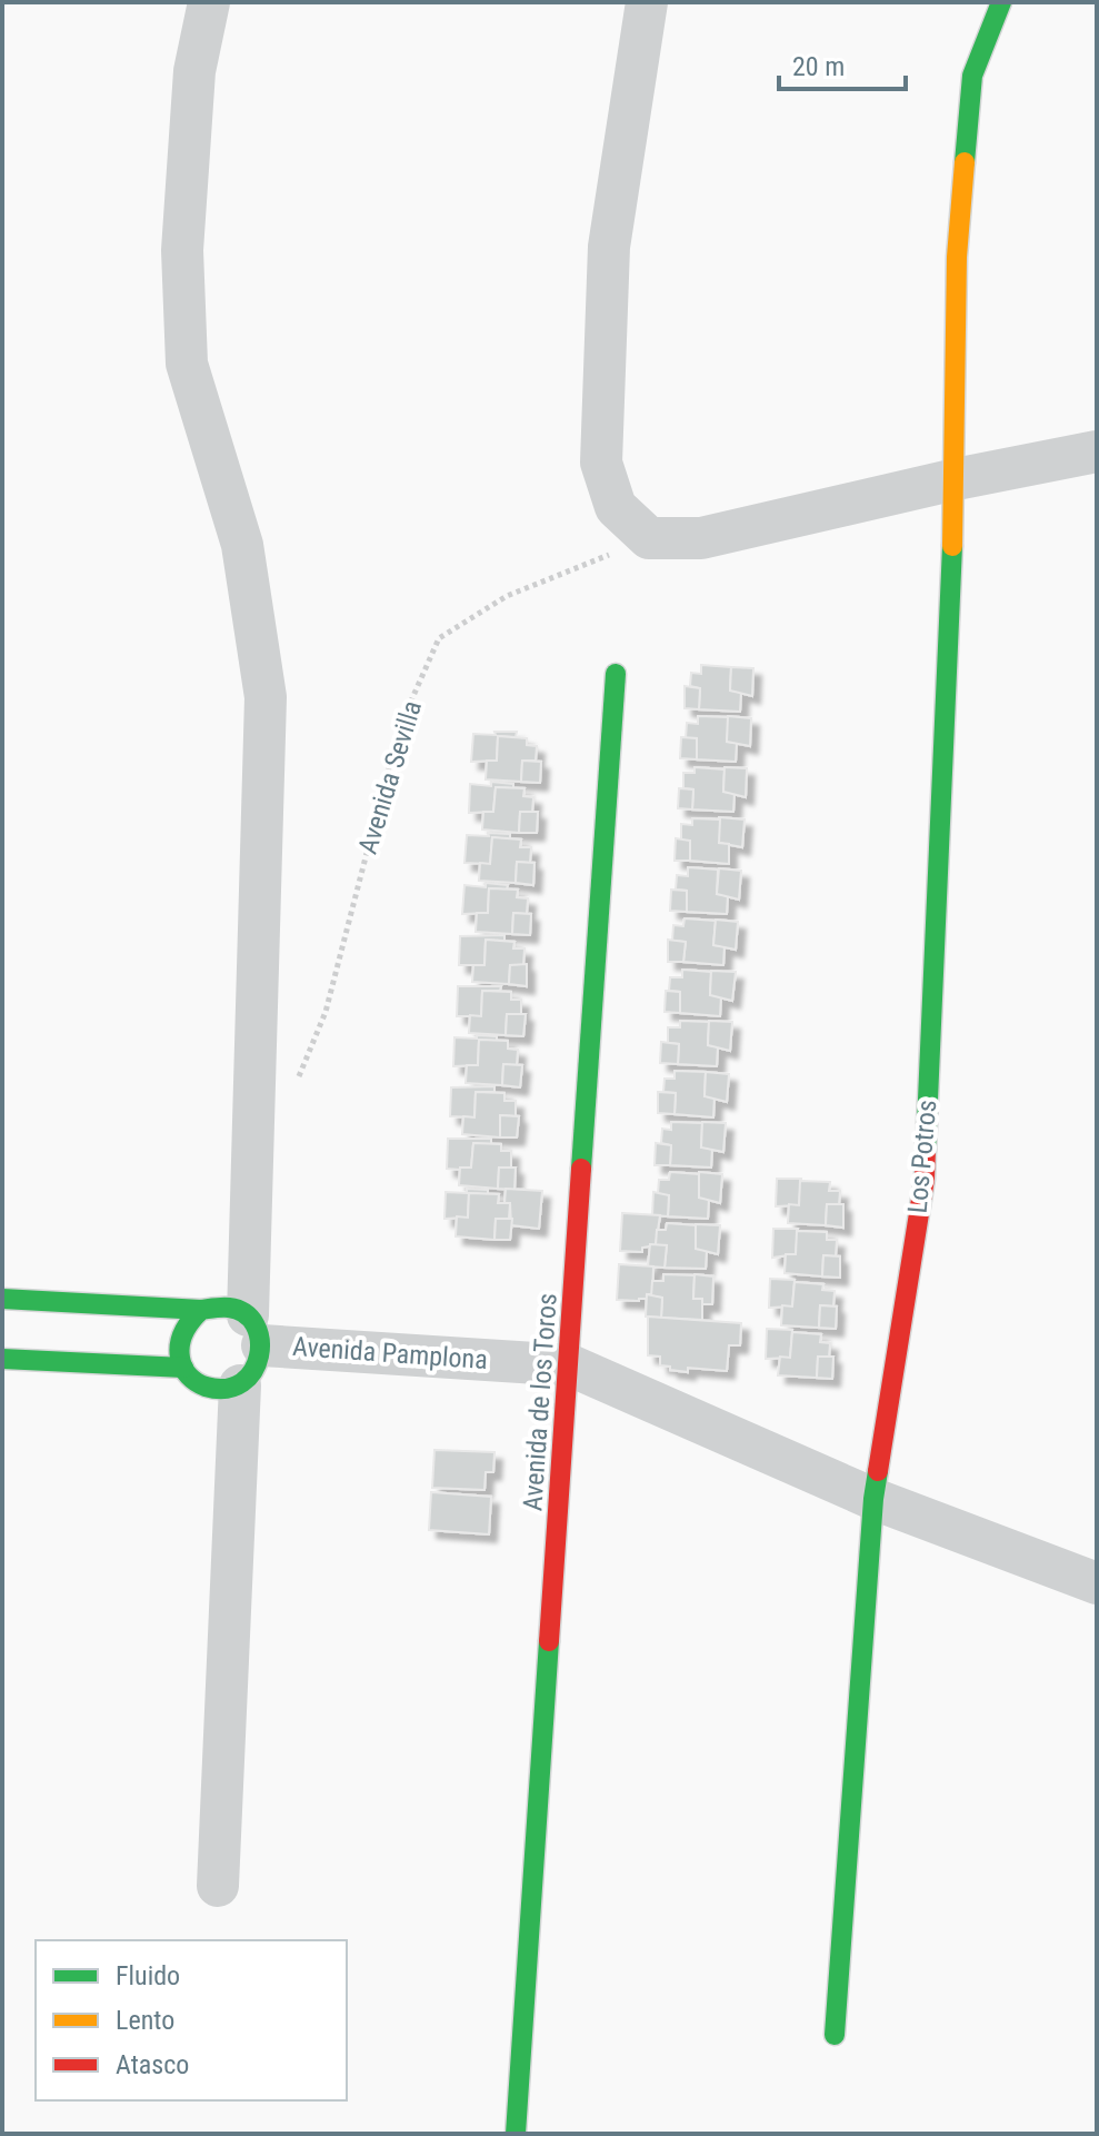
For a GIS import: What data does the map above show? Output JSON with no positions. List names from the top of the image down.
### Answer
{
  "streets": {
    "street": ["Los Potros", "Avenida Pamplona", "Avenida de los Toros"],
    "path": ["Avenida Sevilla"]
  },
  "crossings": [
    ["Avenida Pamplona", "Avenida de los Toros"]
  ],
  "legend": ["Fluido", "Lento", "Atasco"],
  "scale_bar": "20 m"
}
